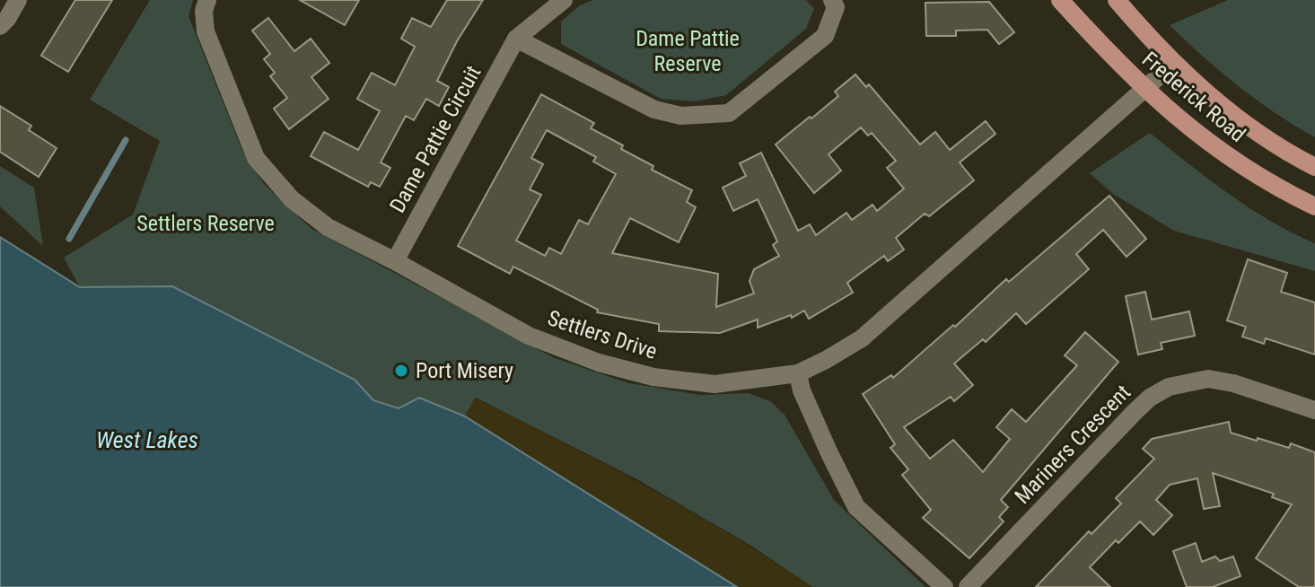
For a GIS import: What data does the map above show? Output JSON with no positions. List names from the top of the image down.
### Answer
{
  "streets": {
    "main road": ["Frederick Road"],
    "street": ["Dame Pattie Circuit", "Settlers Drive", "Mariners Crescent"]
  },
  "crossings": [
    ["Frederick Road", "Settlers Drive"],
    ["Dame Pattie Circuit", "Settlers Drive"]
  ],
  "water": ["West Lakes"],
  "parks": ["Dame Pattie Reserve", "Settlers Reserve"],
  "places": ["Port Misery"]
}
